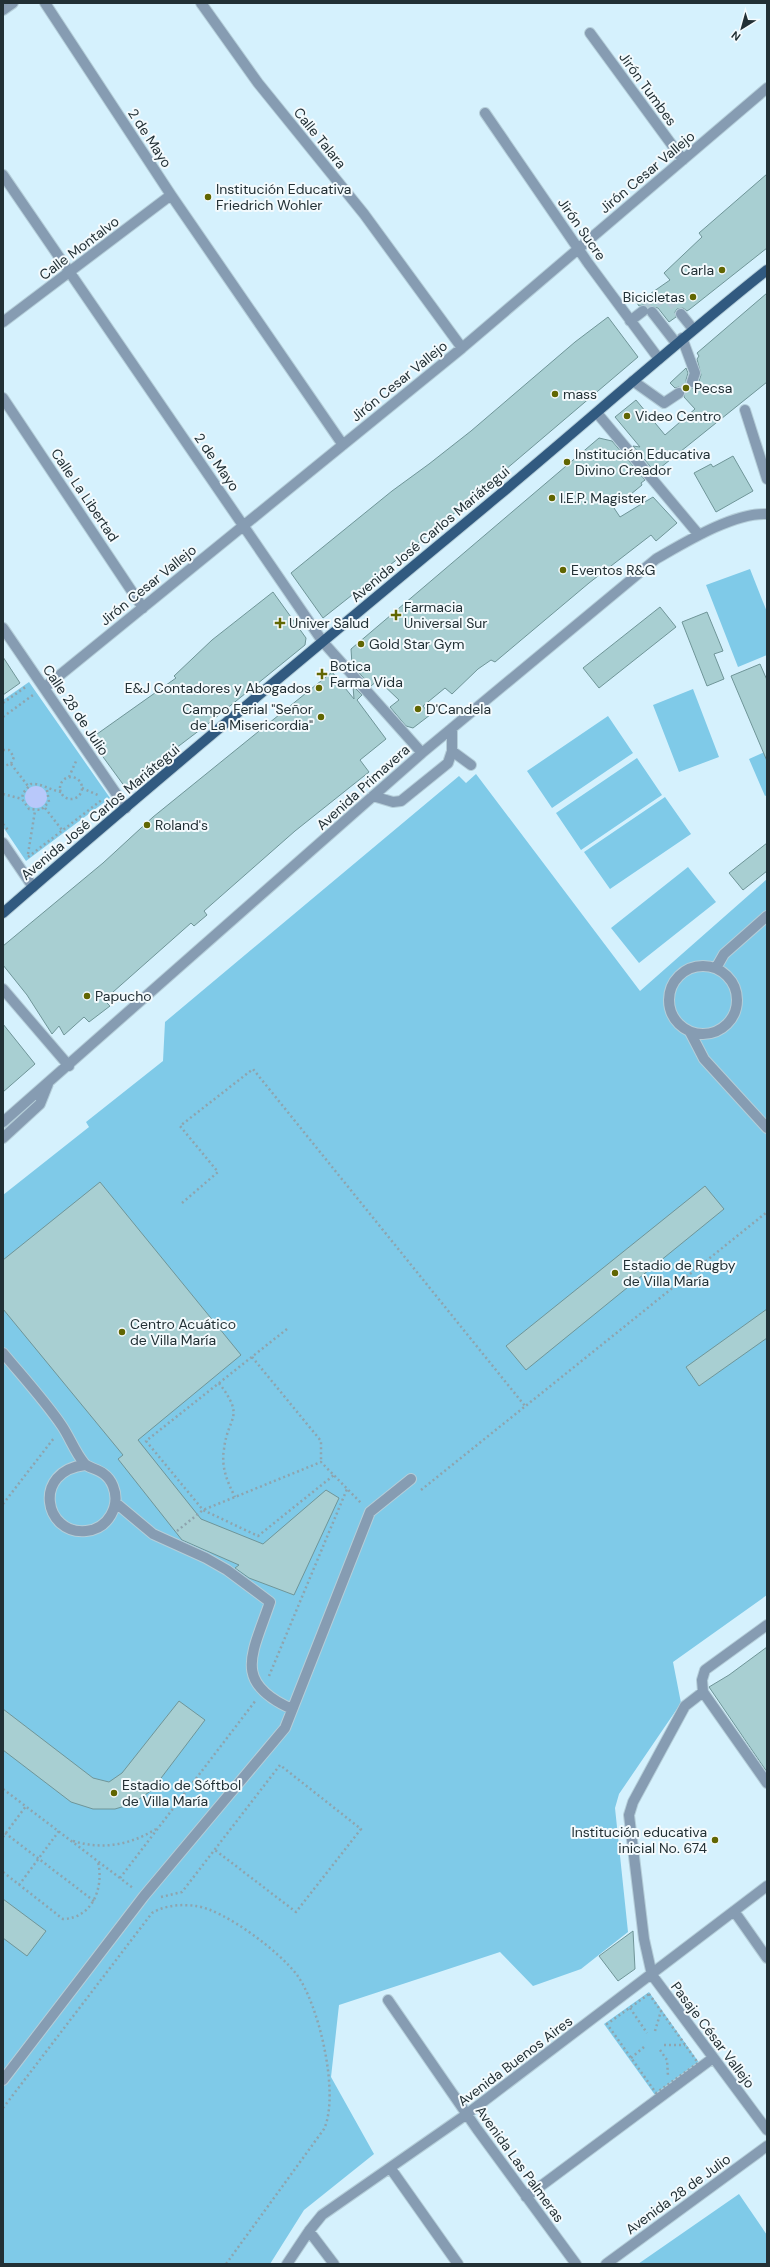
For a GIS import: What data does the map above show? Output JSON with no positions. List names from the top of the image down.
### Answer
{
  "streets": {
    "main road": ["Avenida José Carlos Mariátegui"],
    "street": [
      "Jirón Tumbes",
      "2 de Mayo",
      "Calle Talara",
      "Jirón Cesar Vallejo",
      "Jirón Sucre",
      "Calle Montalvo",
      "Calle La Libertad",
      "Calle 28 de Julio",
      "Avenida Primavera",
      "Pasaje César Vallejo",
      "Avenida Buenos Aires",
      "Avenida Las Palmeras",
      "Avenida 28 de Julio"
    ]
  },
  "crossings": [
    ["Jirón Tumbes", "Jirón Cesar Vallejo"],
    ["2 de Mayo", "Jirón Cesar Vallejo"],
    ["2 de Mayo", "Calle Montalvo"],
    ["2 de Mayo", "Avenida José Carlos Mariátegui"],
    ["2 de Mayo", "Avenida Primavera"],
    ["Calle Talara", "Jirón Cesar Vallejo"],
    ["Jirón Cesar Vallejo", "Jirón Sucre"],
    ["Jirón Cesar Vallejo", "Calle La Libertad"],
    ["Jirón Cesar Vallejo", "Calle 28 de Julio"],
    ["Jirón Sucre", "Avenida José Carlos Mariátegui"],
    ["Avenida José Carlos Mariátegui", "Calle 28 de Julio"],
    ["Pasaje César Vallejo", "Avenida Buenos Aires"],
    ["Avenida Buenos Aires", "Avenida Las Palmeras"]
  ],
  "places": {
    "other": [
      "Institución Educativa Friedrich Wohler",
      "Carla",
      "Bicicletas",
      "Pecsa",
      "mass",
      "Video Centro",
      "Institución Educativa Divino Creador",
      "I.E.P. Magister",
      "Eventos R&G",
      "Gold Star Gym",
      "E&J Contadores y Abogados",
      "D'Candela",
      "Campo Ferial \"Señor de La Misericordia\"",
      "Roland's",
      "Papucho",
      "Estadio de Rugby de Villa María",
      "Centro Acuático de Villa María",
      "Estadio de Sóftbol de Villa María",
      "Institución educativa inicial No. 674"
    ],
    "health": ["Farmacia Universal Sur", "Univer Salud", "Botica Farma Vida"]
  },
  "north": "bottom left"
}
